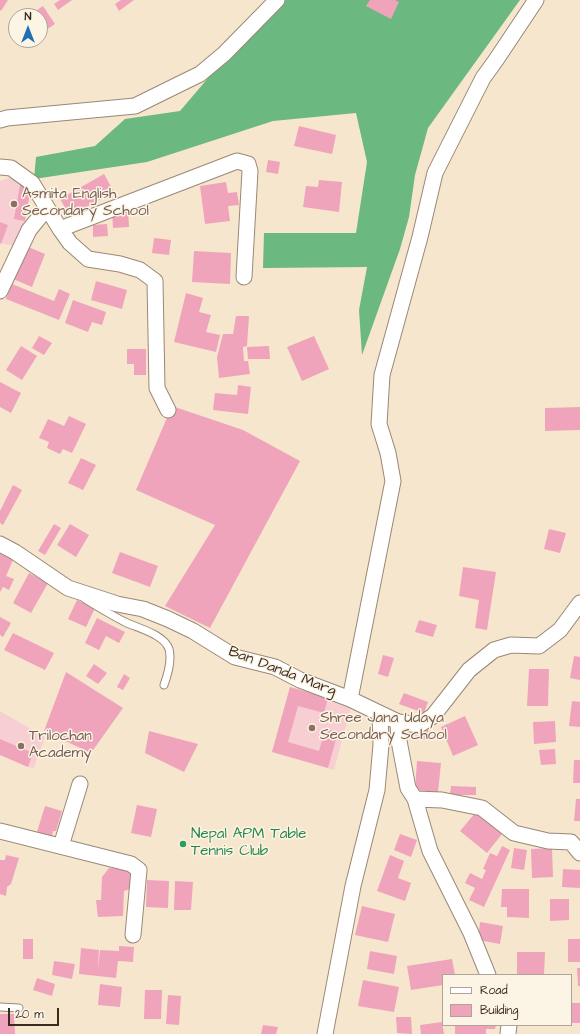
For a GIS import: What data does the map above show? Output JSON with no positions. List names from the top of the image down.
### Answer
{
  "streets": {
    "street": ["Ban Danda Marg"]
  },
  "places": [
    "Asmita English Secondary School",
    "Shree Jana Udaya Secondary School",
    "Trilochan Academy",
    "Nepal APM Table Tennis Club"
  ],
  "legend": ["Road", "Building"],
  "scale_bar": "20 m",
  "north": "top"
}
